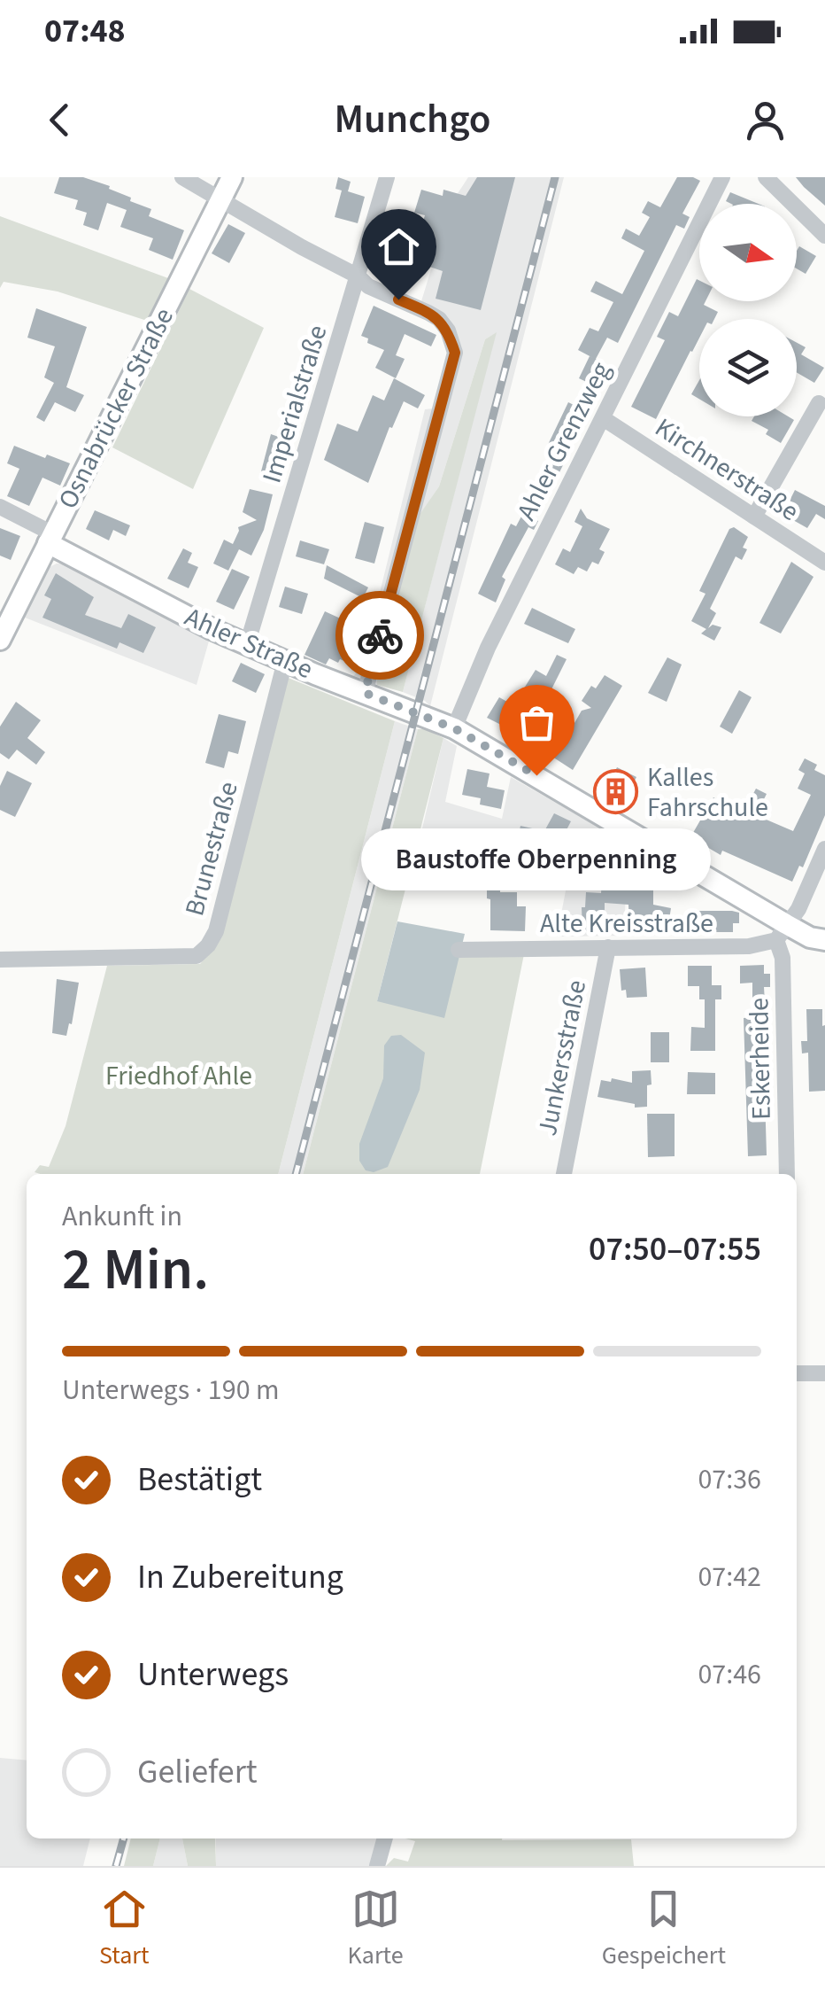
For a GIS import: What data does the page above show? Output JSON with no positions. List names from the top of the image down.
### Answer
{
  "streets": {
    "main road": ["Osnabrücker Straße", "Ahler Straße"],
    "street": [
      "Imperialstraße",
      "Ahler Grenzweg",
      "Kirchnerstraße",
      "Brunestraße",
      "Alte Kreisstraße",
      "Junkersstraße",
      "Eskerheide"
    ]
  },
  "crossings": [
    ["Imperialstraße", "Ahler Straße"],
    ["Osnabrücker Straße", "Ahler Straße"],
    ["Ahler Grenzweg", "Kirchnerstraße"],
    ["Ahler Grenzweg", "Ahler Straße"],
    ["Ahler Straße", "Brunestraße"],
    ["Ahler Straße", "Alte Kreisstraße"],
    ["Ahler Straße", "Eskerheide"],
    ["Alte Kreisstraße", "Junkersstraße"],
    ["Alte Kreisstraße", "Eskerheide"]
  ],
  "parks": ["Friedhof Ahle"],
  "places": {
    "other": ["Baustoffe Oberpenning"],
    "building": ["Kalles Fahrschule"]
  },
  "north": "right",
  "page": {
    "status": "07:48",
    "header": "Munchgo",
    "bubble": "Baustoffe Oberpenning",
    "heading": ["2 Min.", "Ankunft in", "07:50–07:55"],
    "bar": "Unterwegs · 190 m",
    "list": [
      ["Bestätigt", "07:36"],
      ["In Zubereitung", "07:42"],
      ["Unterwegs", "07:46"],
      "Geliefert"
    ],
    "tabs": ["Start", "Karte", "Gespeichert"]
  }
}
